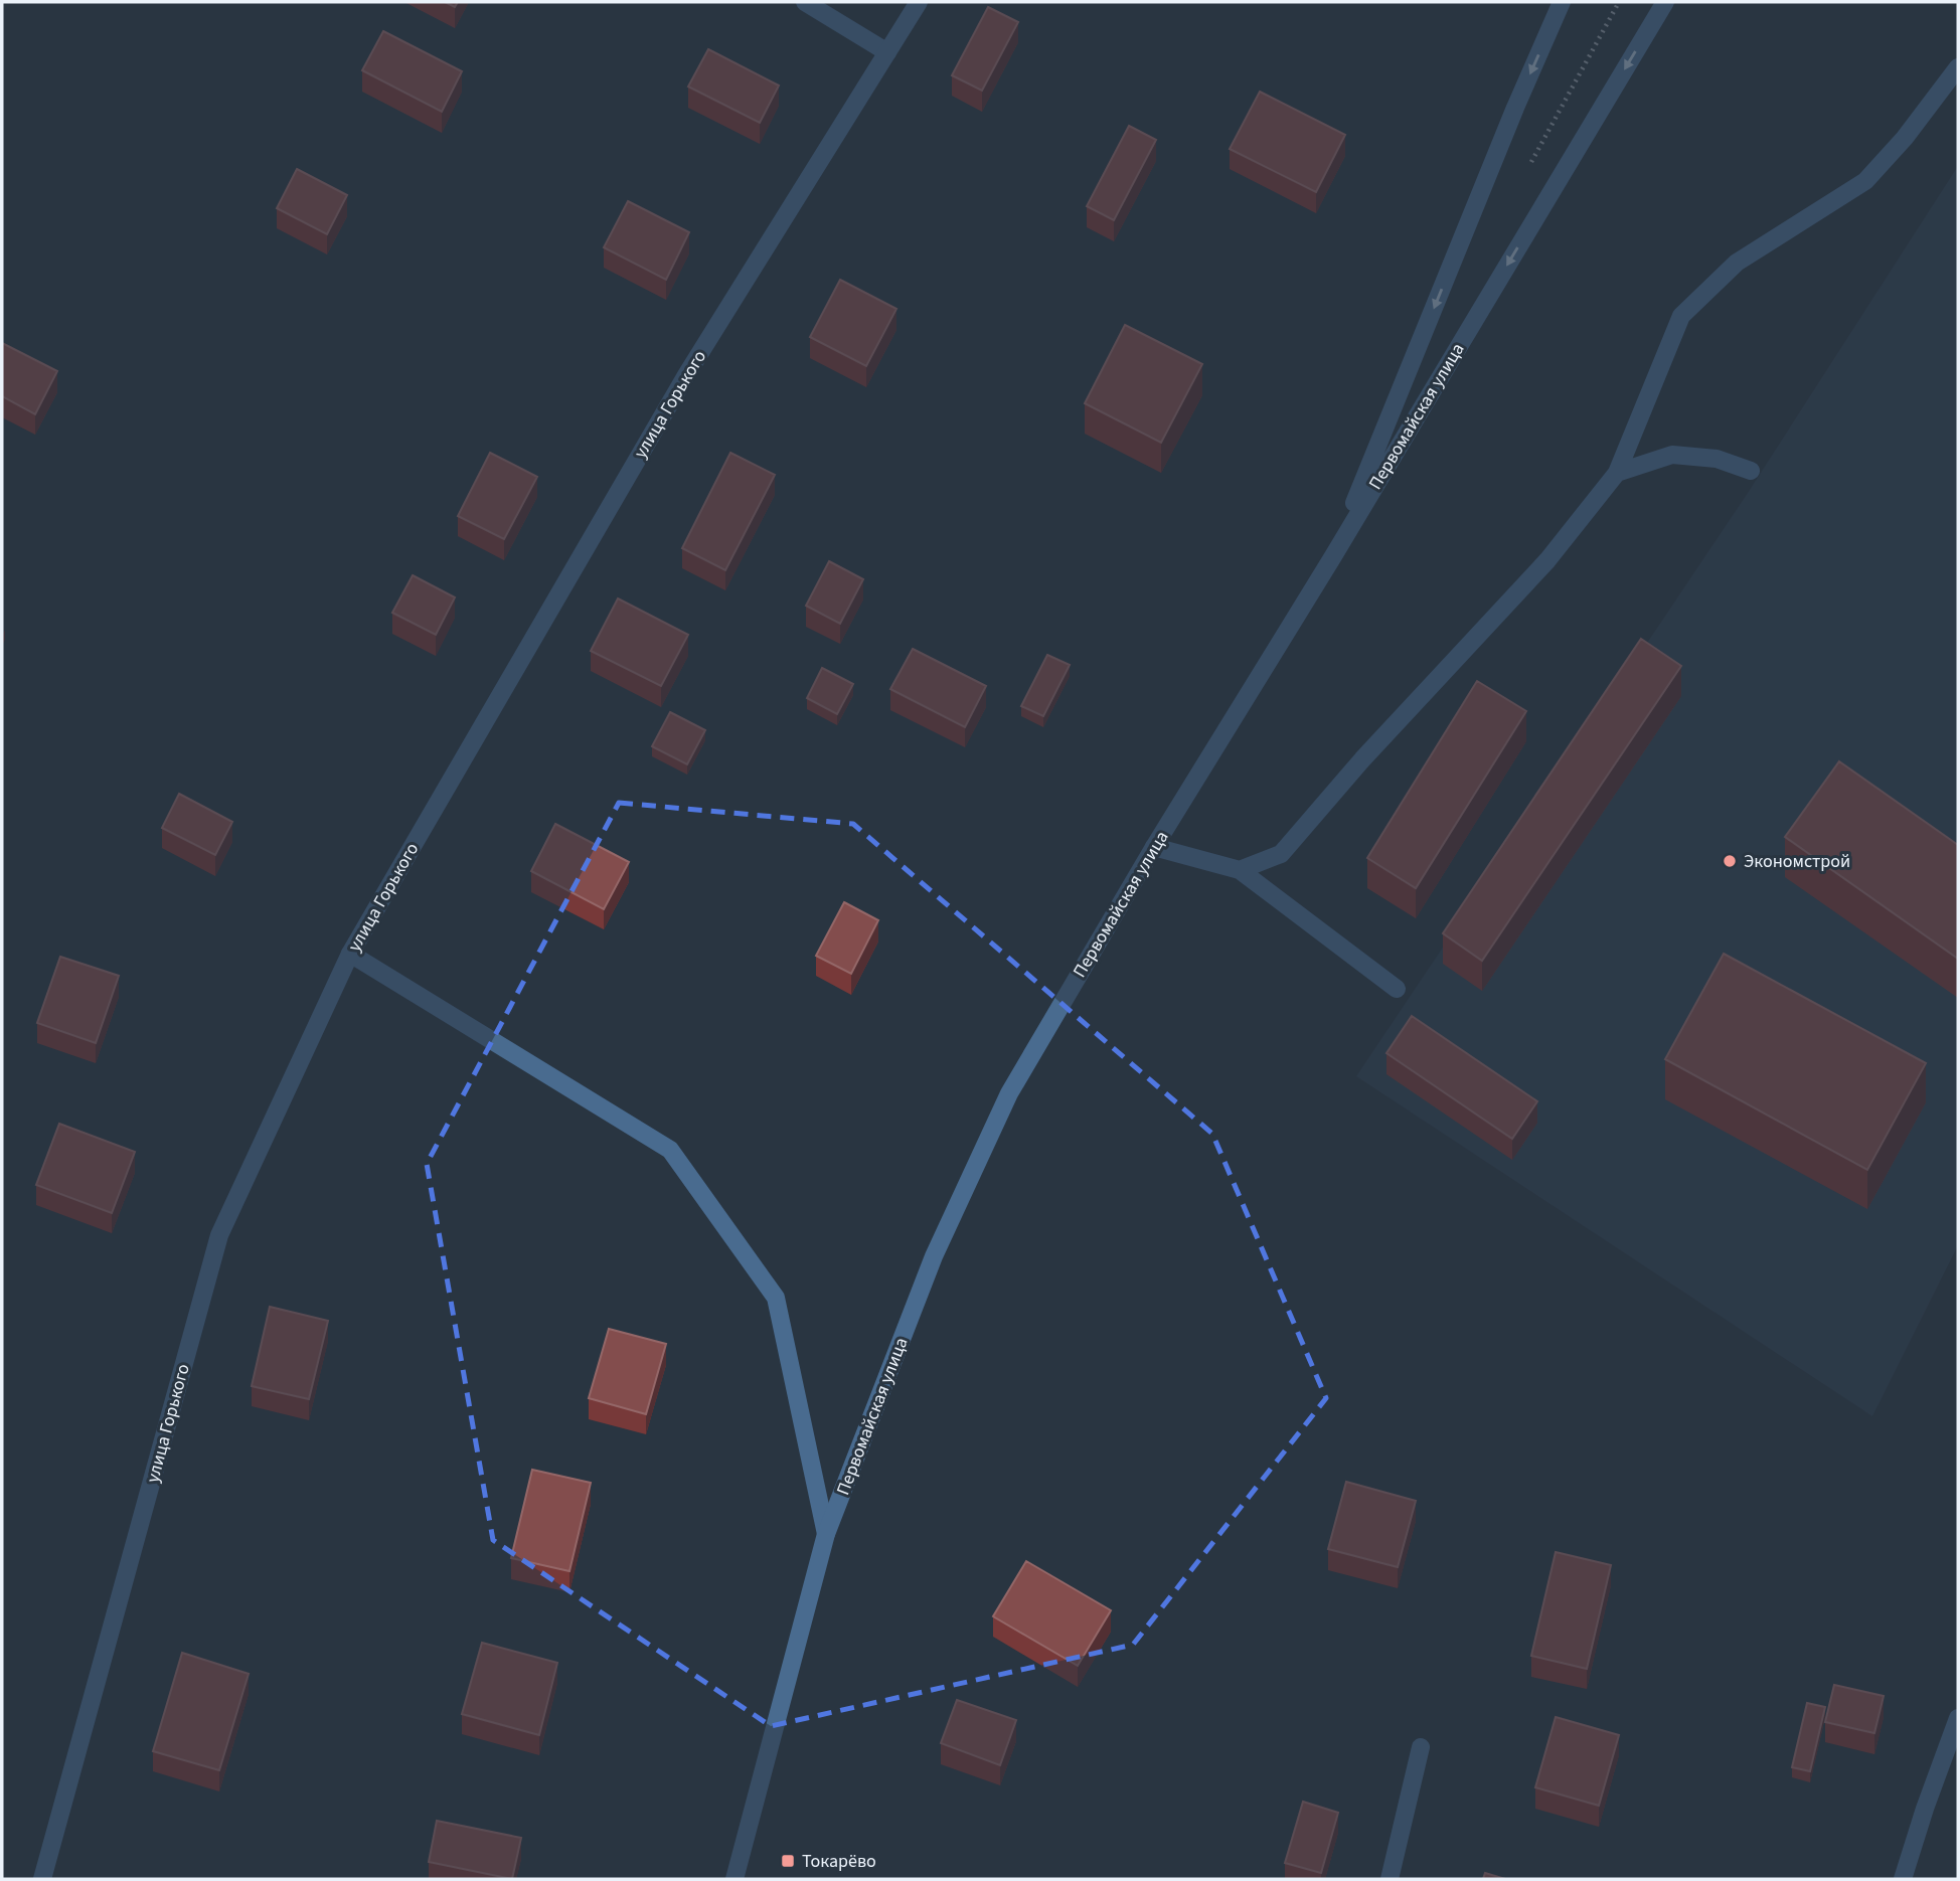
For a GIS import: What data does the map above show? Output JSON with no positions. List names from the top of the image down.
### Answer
{
  "streets": {
    "street": ["улица Горького", "Первомайская улица"]
  },
  "places": {
    "other": ["Экономстрой"],
    "transit": ["Токарёво"]
  }
}
